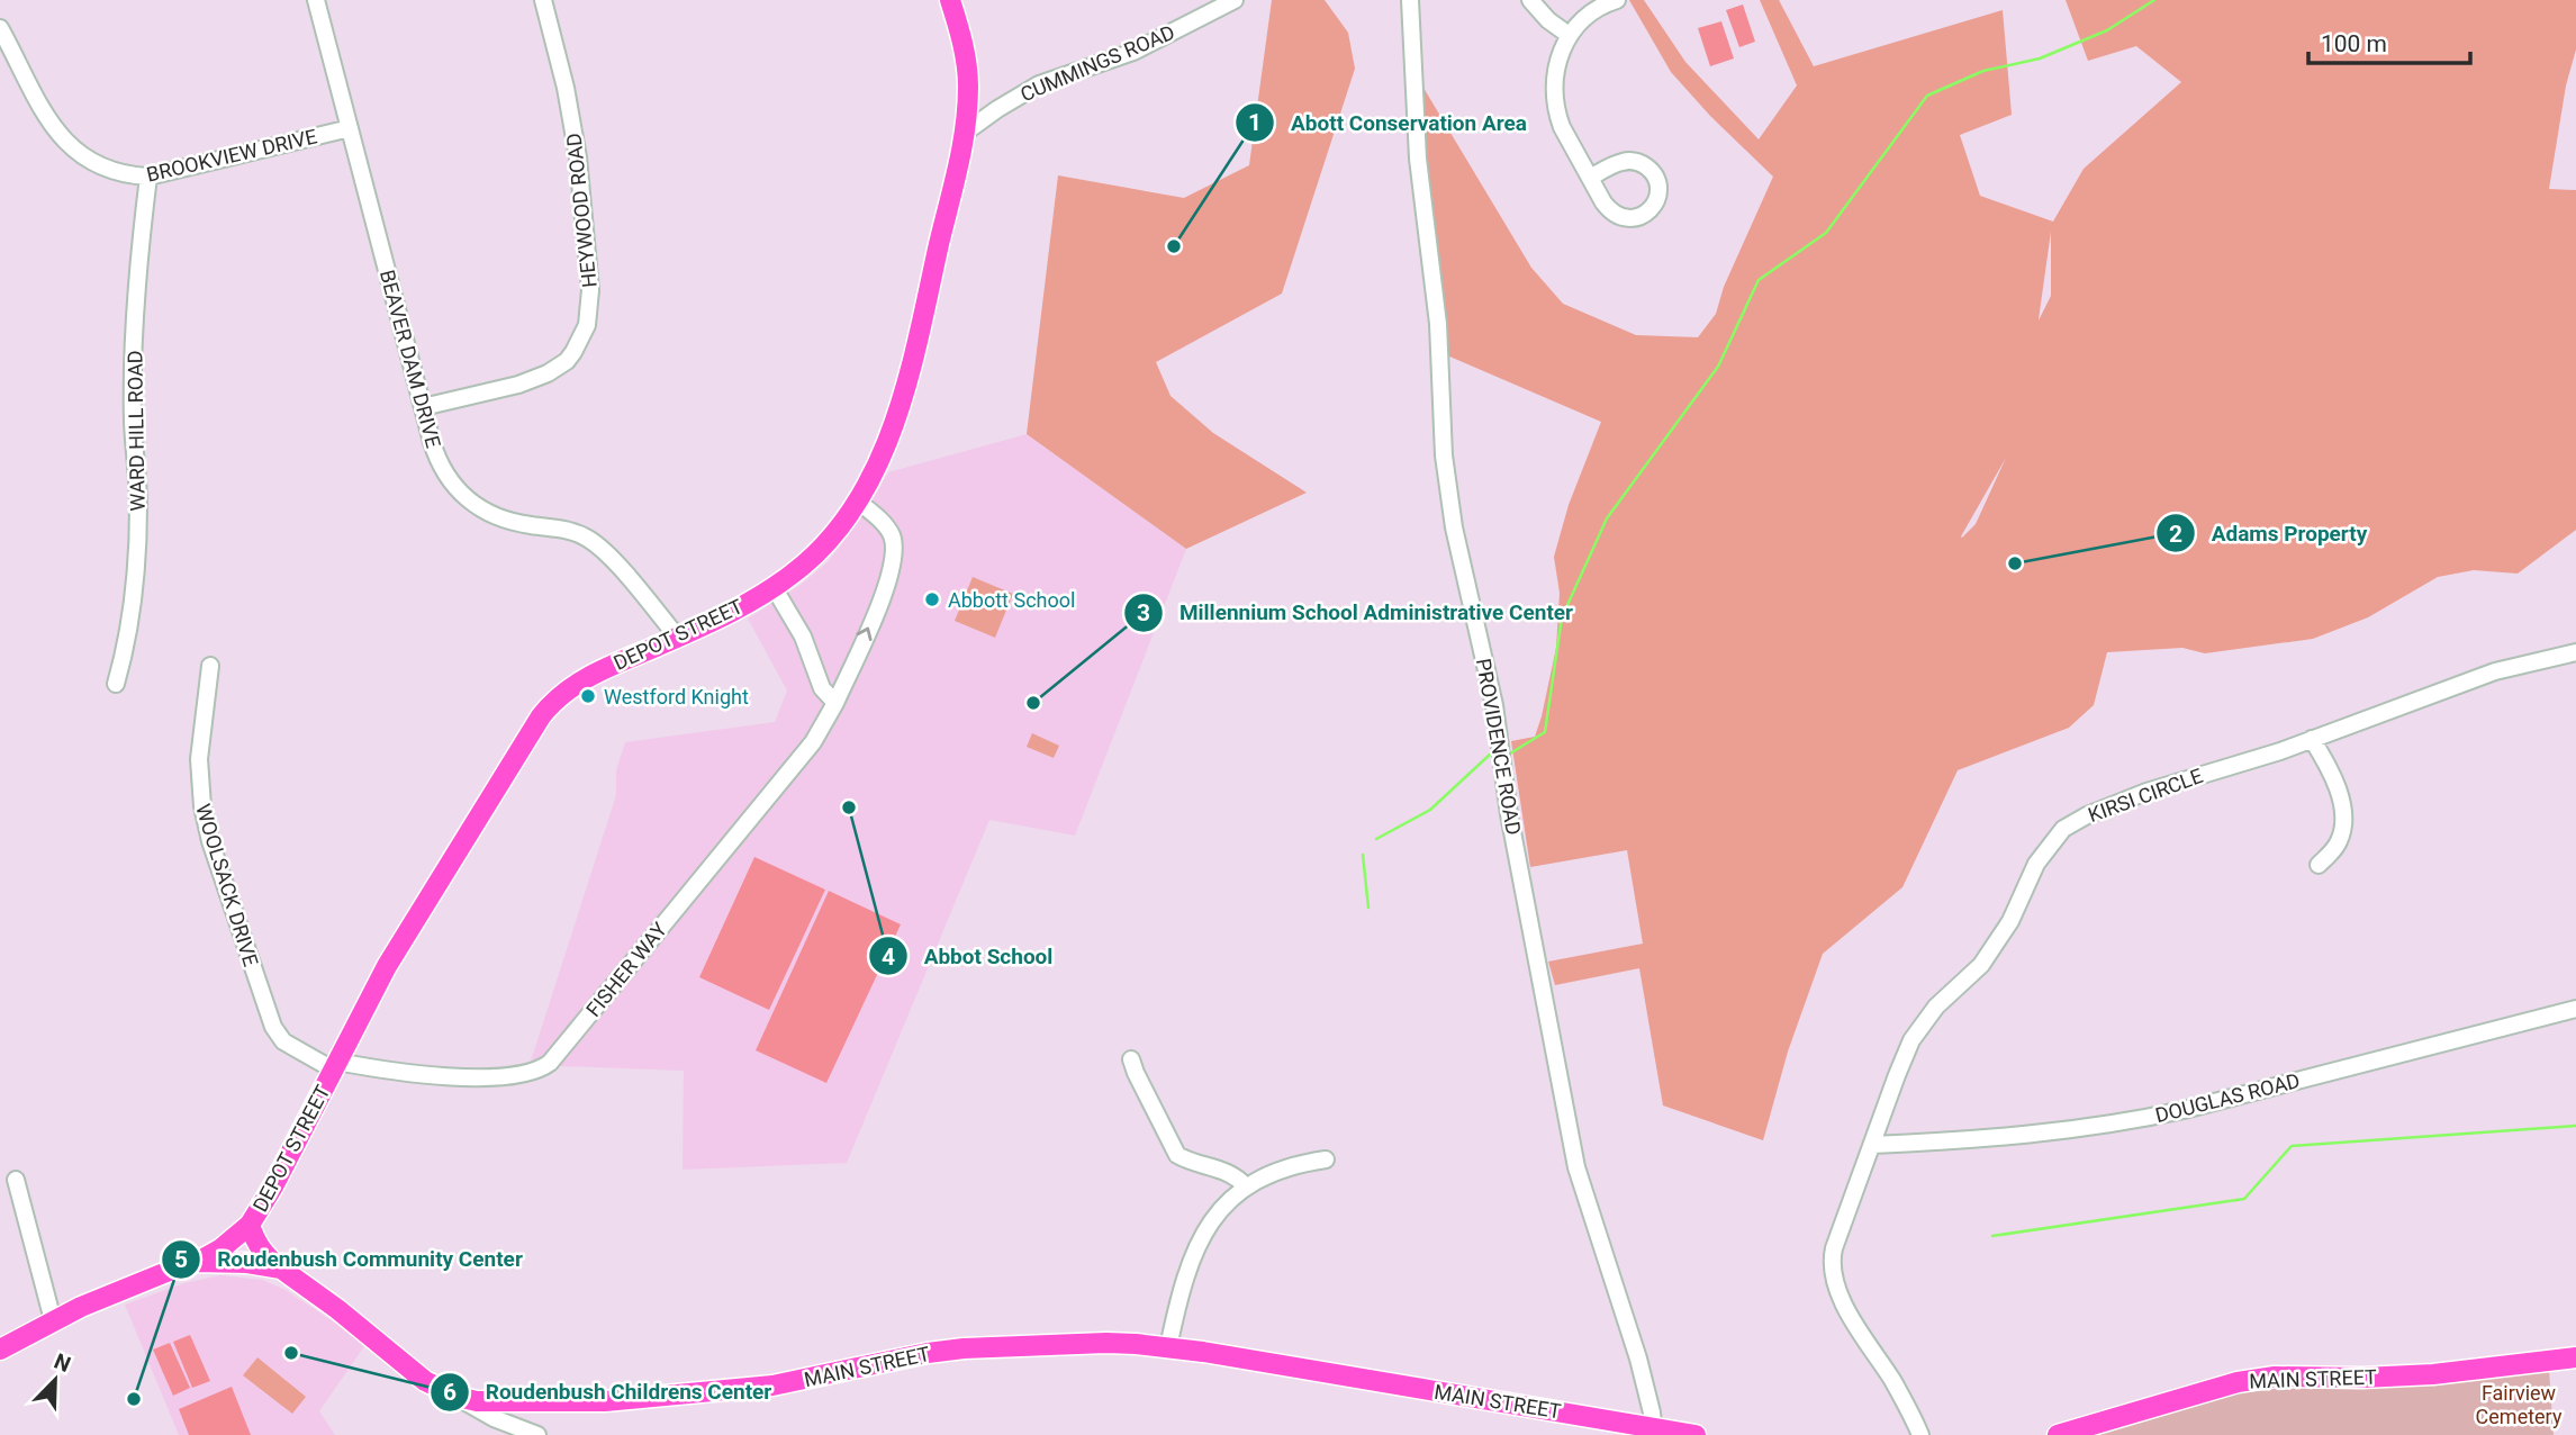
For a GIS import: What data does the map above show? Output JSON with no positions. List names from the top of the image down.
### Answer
{
  "streets": {
    "main road": ["DEPOT STREET", "MAIN STREET"],
    "street": [
      "CUMMINGS ROAD",
      "BROOKVIEW DRIVE",
      "HEYWOOD ROAD",
      "BEAVER DAM DRIVE",
      "WARD HILL ROAD",
      "PROVIDENCE ROAD",
      "KIRSI CIRCLE",
      "WOOLSACK DRIVE",
      "FISHER WAY",
      "DOUGLAS ROAD"
    ]
  },
  "crossings": [
    ["CUMMINGS ROAD", "DEPOT STREET"],
    ["BROOKVIEW DRIVE", "BEAVER DAM DRIVE"],
    ["BROOKVIEW DRIVE", "WARD HILL ROAD"],
    ["HEYWOOD ROAD", "BEAVER DAM DRIVE"],
    ["BEAVER DAM DRIVE", "DEPOT STREET"],
    ["DEPOT STREET", "WOOLSACK DRIVE"],
    ["DEPOT STREET", "FISHER WAY"],
    ["DEPOT STREET", "MAIN STREET"],
    ["PROVIDENCE ROAD", "MAIN STREET"],
    ["KIRSI CIRCLE", "DOUGLAS ROAD"],
    ["WOOLSACK DRIVE", "FISHER WAY"]
  ],
  "parks": ["Fairview Cemetery"],
  "places": [
    "Abott Conservation Area",
    "Adams Property",
    "Abbott School",
    "Westford Knight",
    "Millennium School Administrative Center",
    "Abbot School",
    "Roudenbush Childrens Center",
    "Roudenbush Community Center"
  ],
  "scale_bar": "100 m",
  "north": "top right"
}
